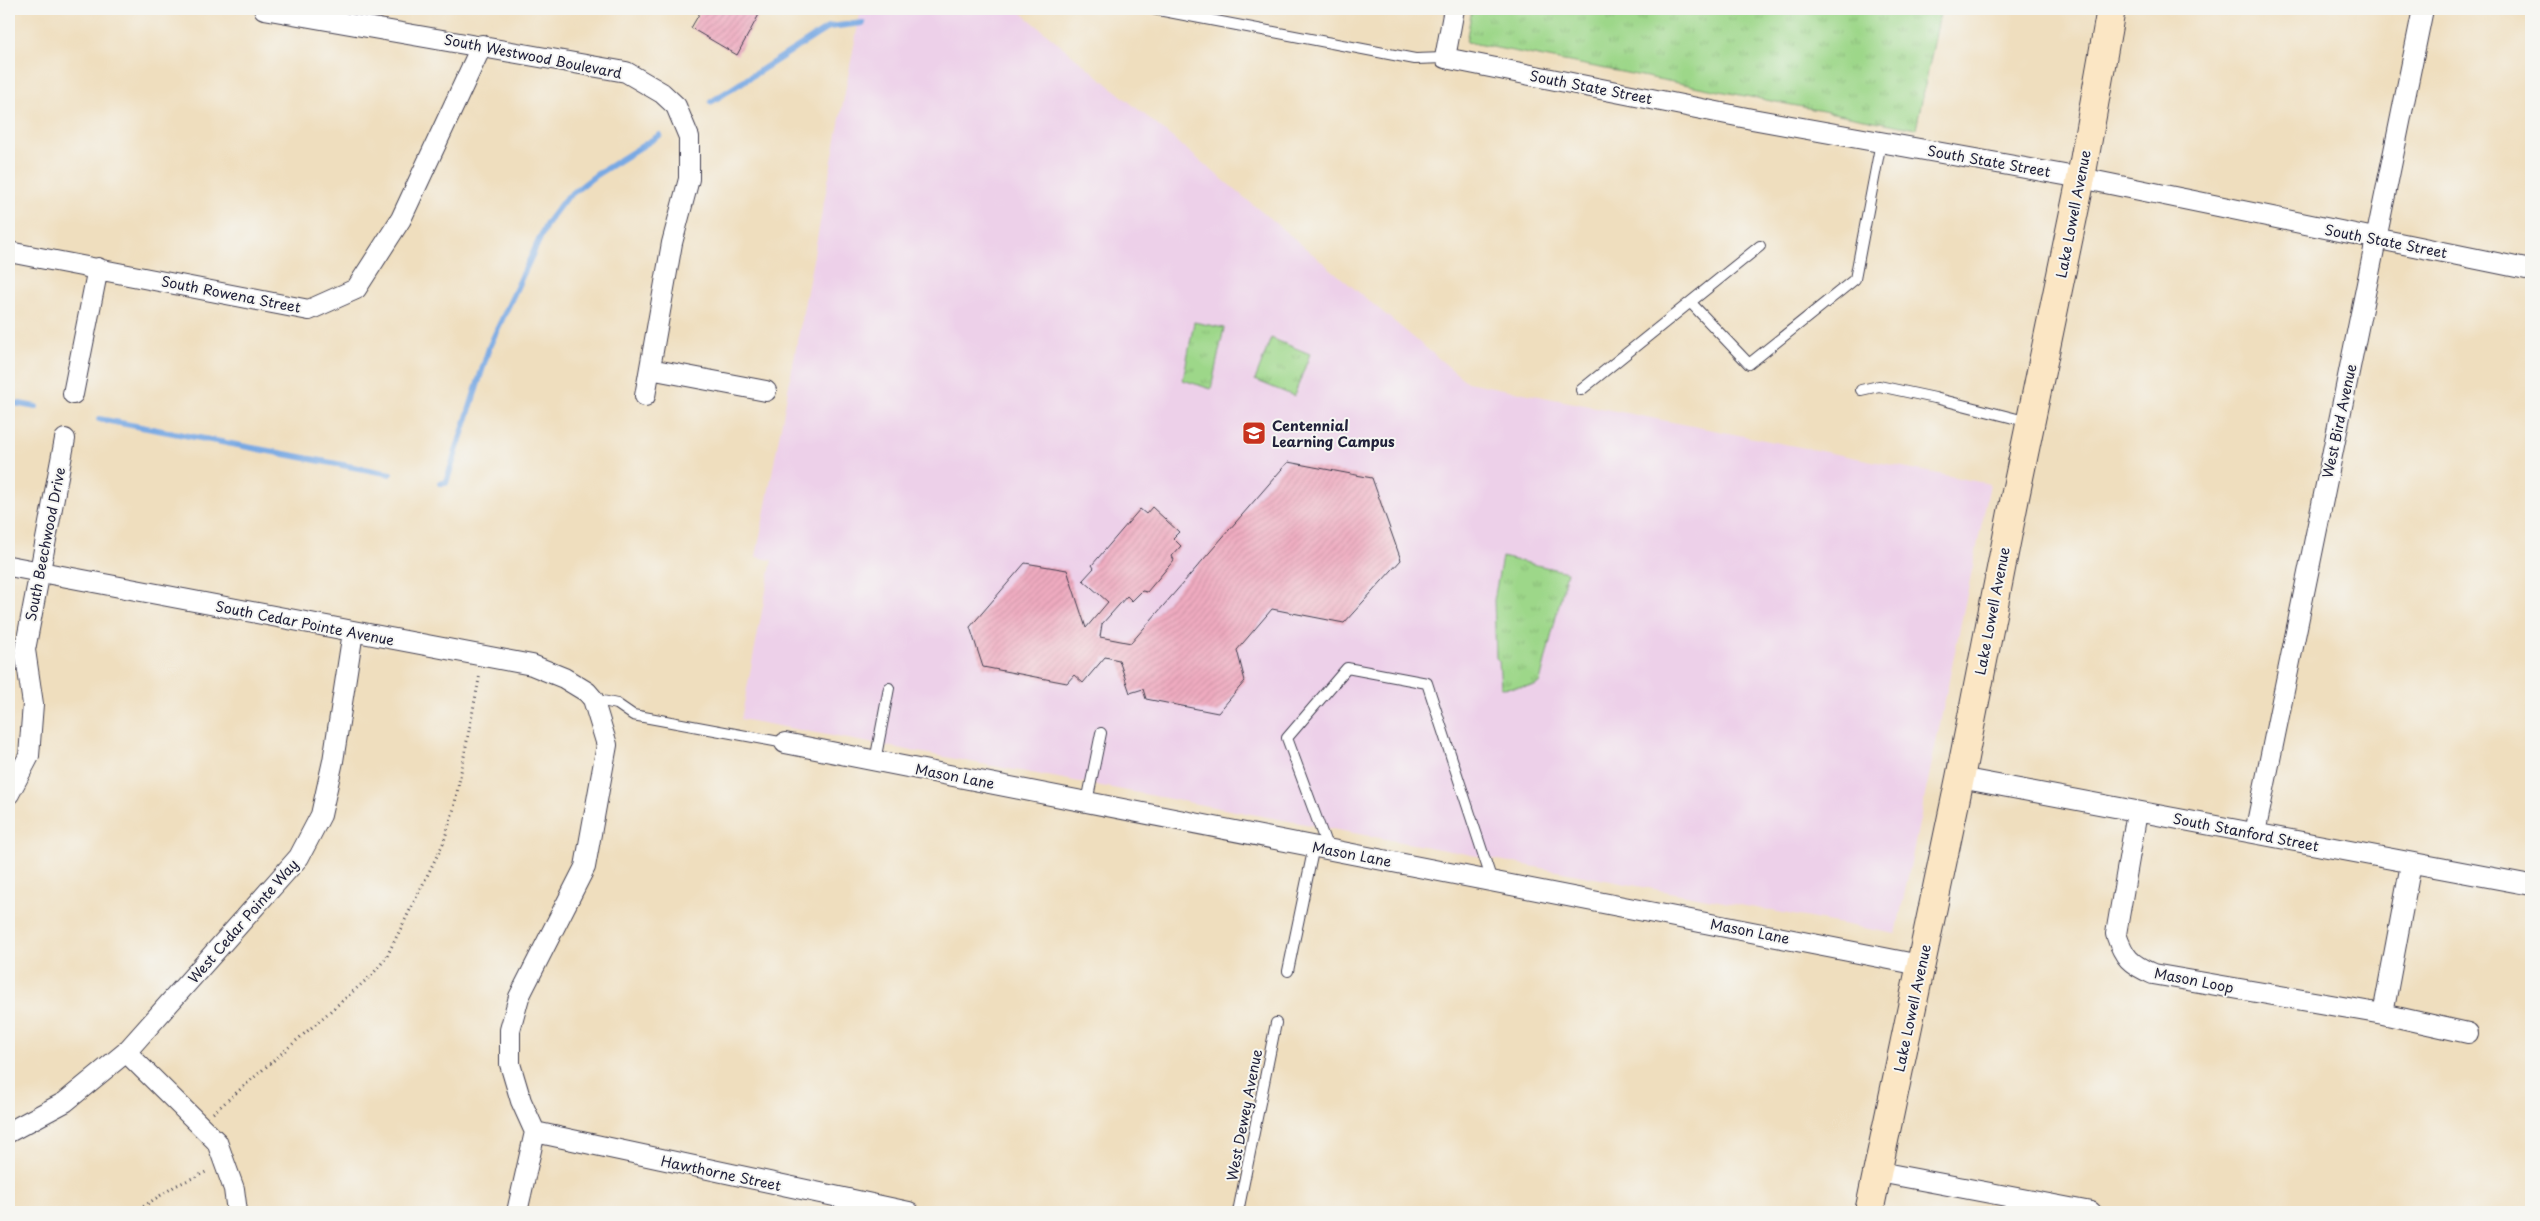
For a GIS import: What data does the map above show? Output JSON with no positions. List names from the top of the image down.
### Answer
{
  "streets": {
    "main road": ["Lake Lowell Avenue"],
    "street": [
      "South Westwood Boulevard",
      "South State Street",
      "South Rowena Street",
      "West Bird Avenue",
      "South Beechwood Drive",
      "South Cedar Pointe Avenue",
      "Mason Lane",
      "South Stanford Street",
      "West Cedar Pointe Way",
      "Mason Loop",
      "Hawthorne Street"
    ],
    "lane": ["West Dewey Avenue"]
  },
  "crossings": [
    ["South Westwood Boulevard", "South Rowena Street"],
    ["South State Street", "Lake Lowell Avenue"],
    ["South State Street", "West Bird Avenue"],
    ["Lake Lowell Avenue", "Mason Lane"],
    ["Lake Lowell Avenue", "South Stanford Street"],
    ["West Bird Avenue", "South Stanford Street"],
    ["South Beechwood Drive", "South Cedar Pointe Avenue"],
    ["South Cedar Pointe Avenue", "West Cedar Pointe Way"],
    ["South Stanford Street", "Mason Loop"]
  ],
  "places": {
    "school or university": ["Centennial Learning Campus"]
  }
}
